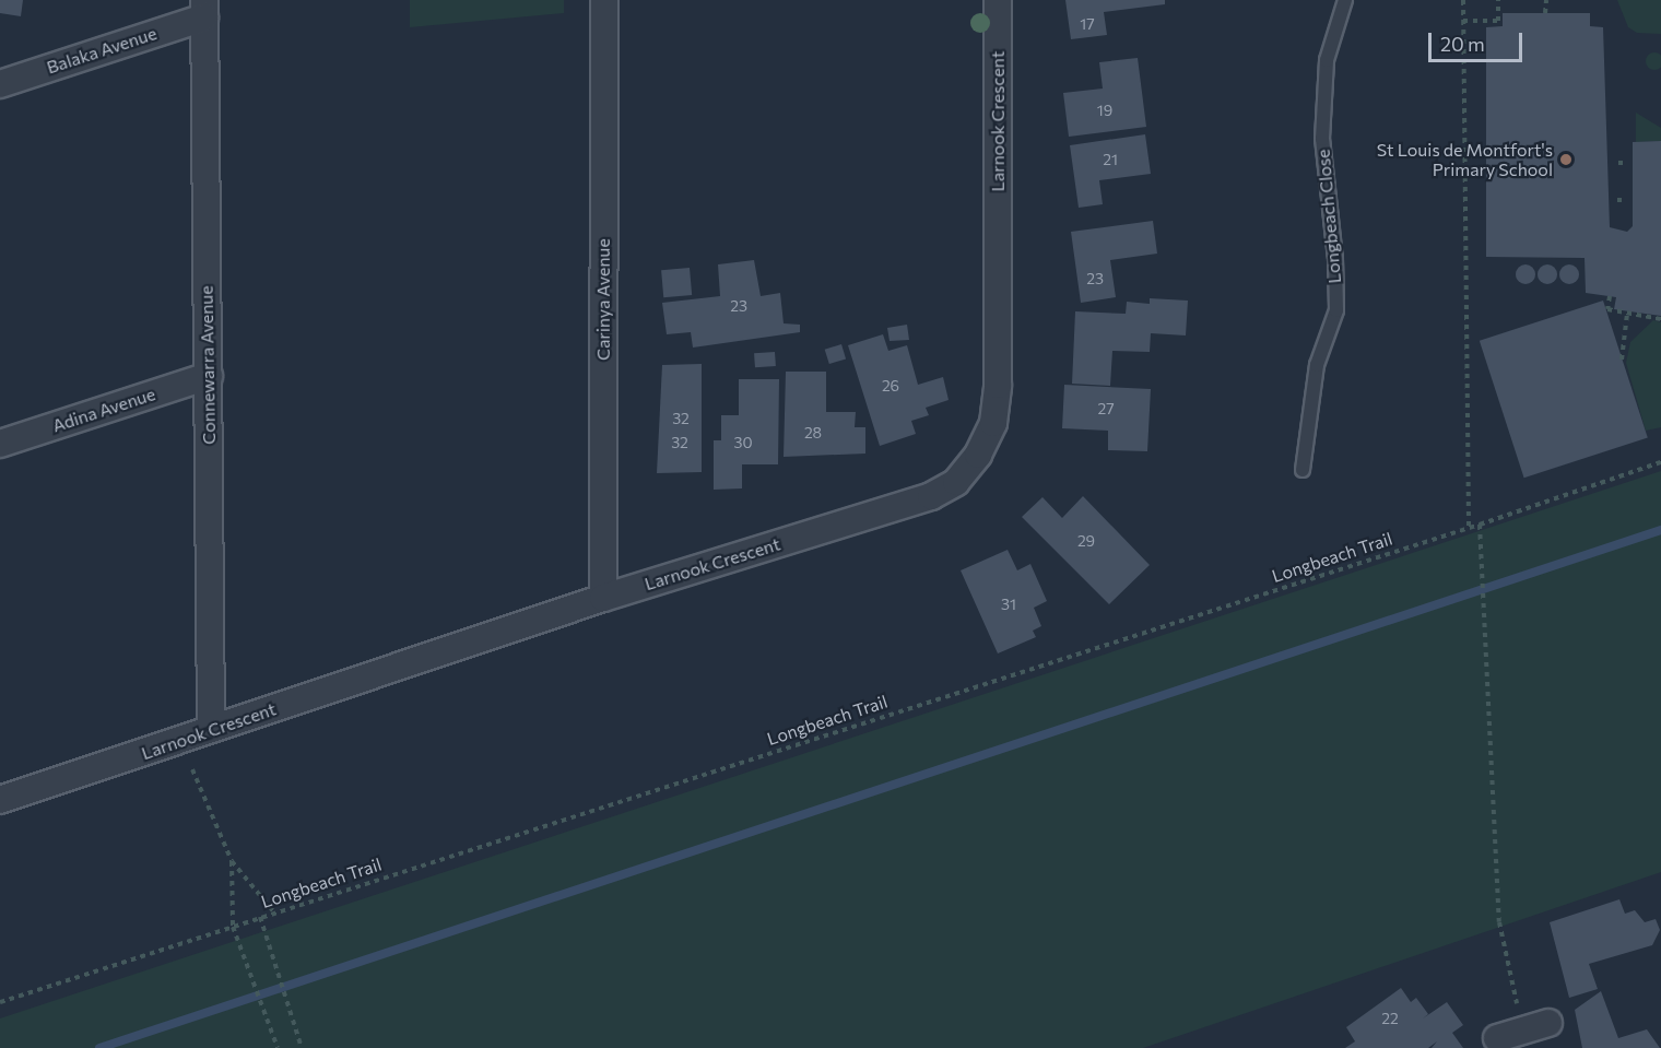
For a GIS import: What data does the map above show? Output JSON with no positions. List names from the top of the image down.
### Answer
{
  "streets": {
    "street": [
      "Balaka Avenue",
      "Larnook Crescent",
      "Carinya Avenue",
      "Connewarra Avenue",
      "Adina Avenue"
    ],
    "lane": ["Longbeach Close"],
    "path": ["Longbeach Trail"]
  },
  "crossings": [
    ["Balaka Avenue", "Connewarra Avenue"],
    ["Larnook Crescent", "Carinya Avenue"],
    ["Larnook Crescent", "Connewarra Avenue"],
    ["Connewarra Avenue", "Adina Avenue"]
  ],
  "places": ["St Louis de Montfort's Primary School"],
  "house_numbers": [
    "17",
    "19",
    "21",
    "23",
    "23",
    "26",
    "27",
    "32",
    "28",
    "32",
    "30",
    "29",
    "31",
    "22"
  ],
  "scale_bar": "20 m"
}
